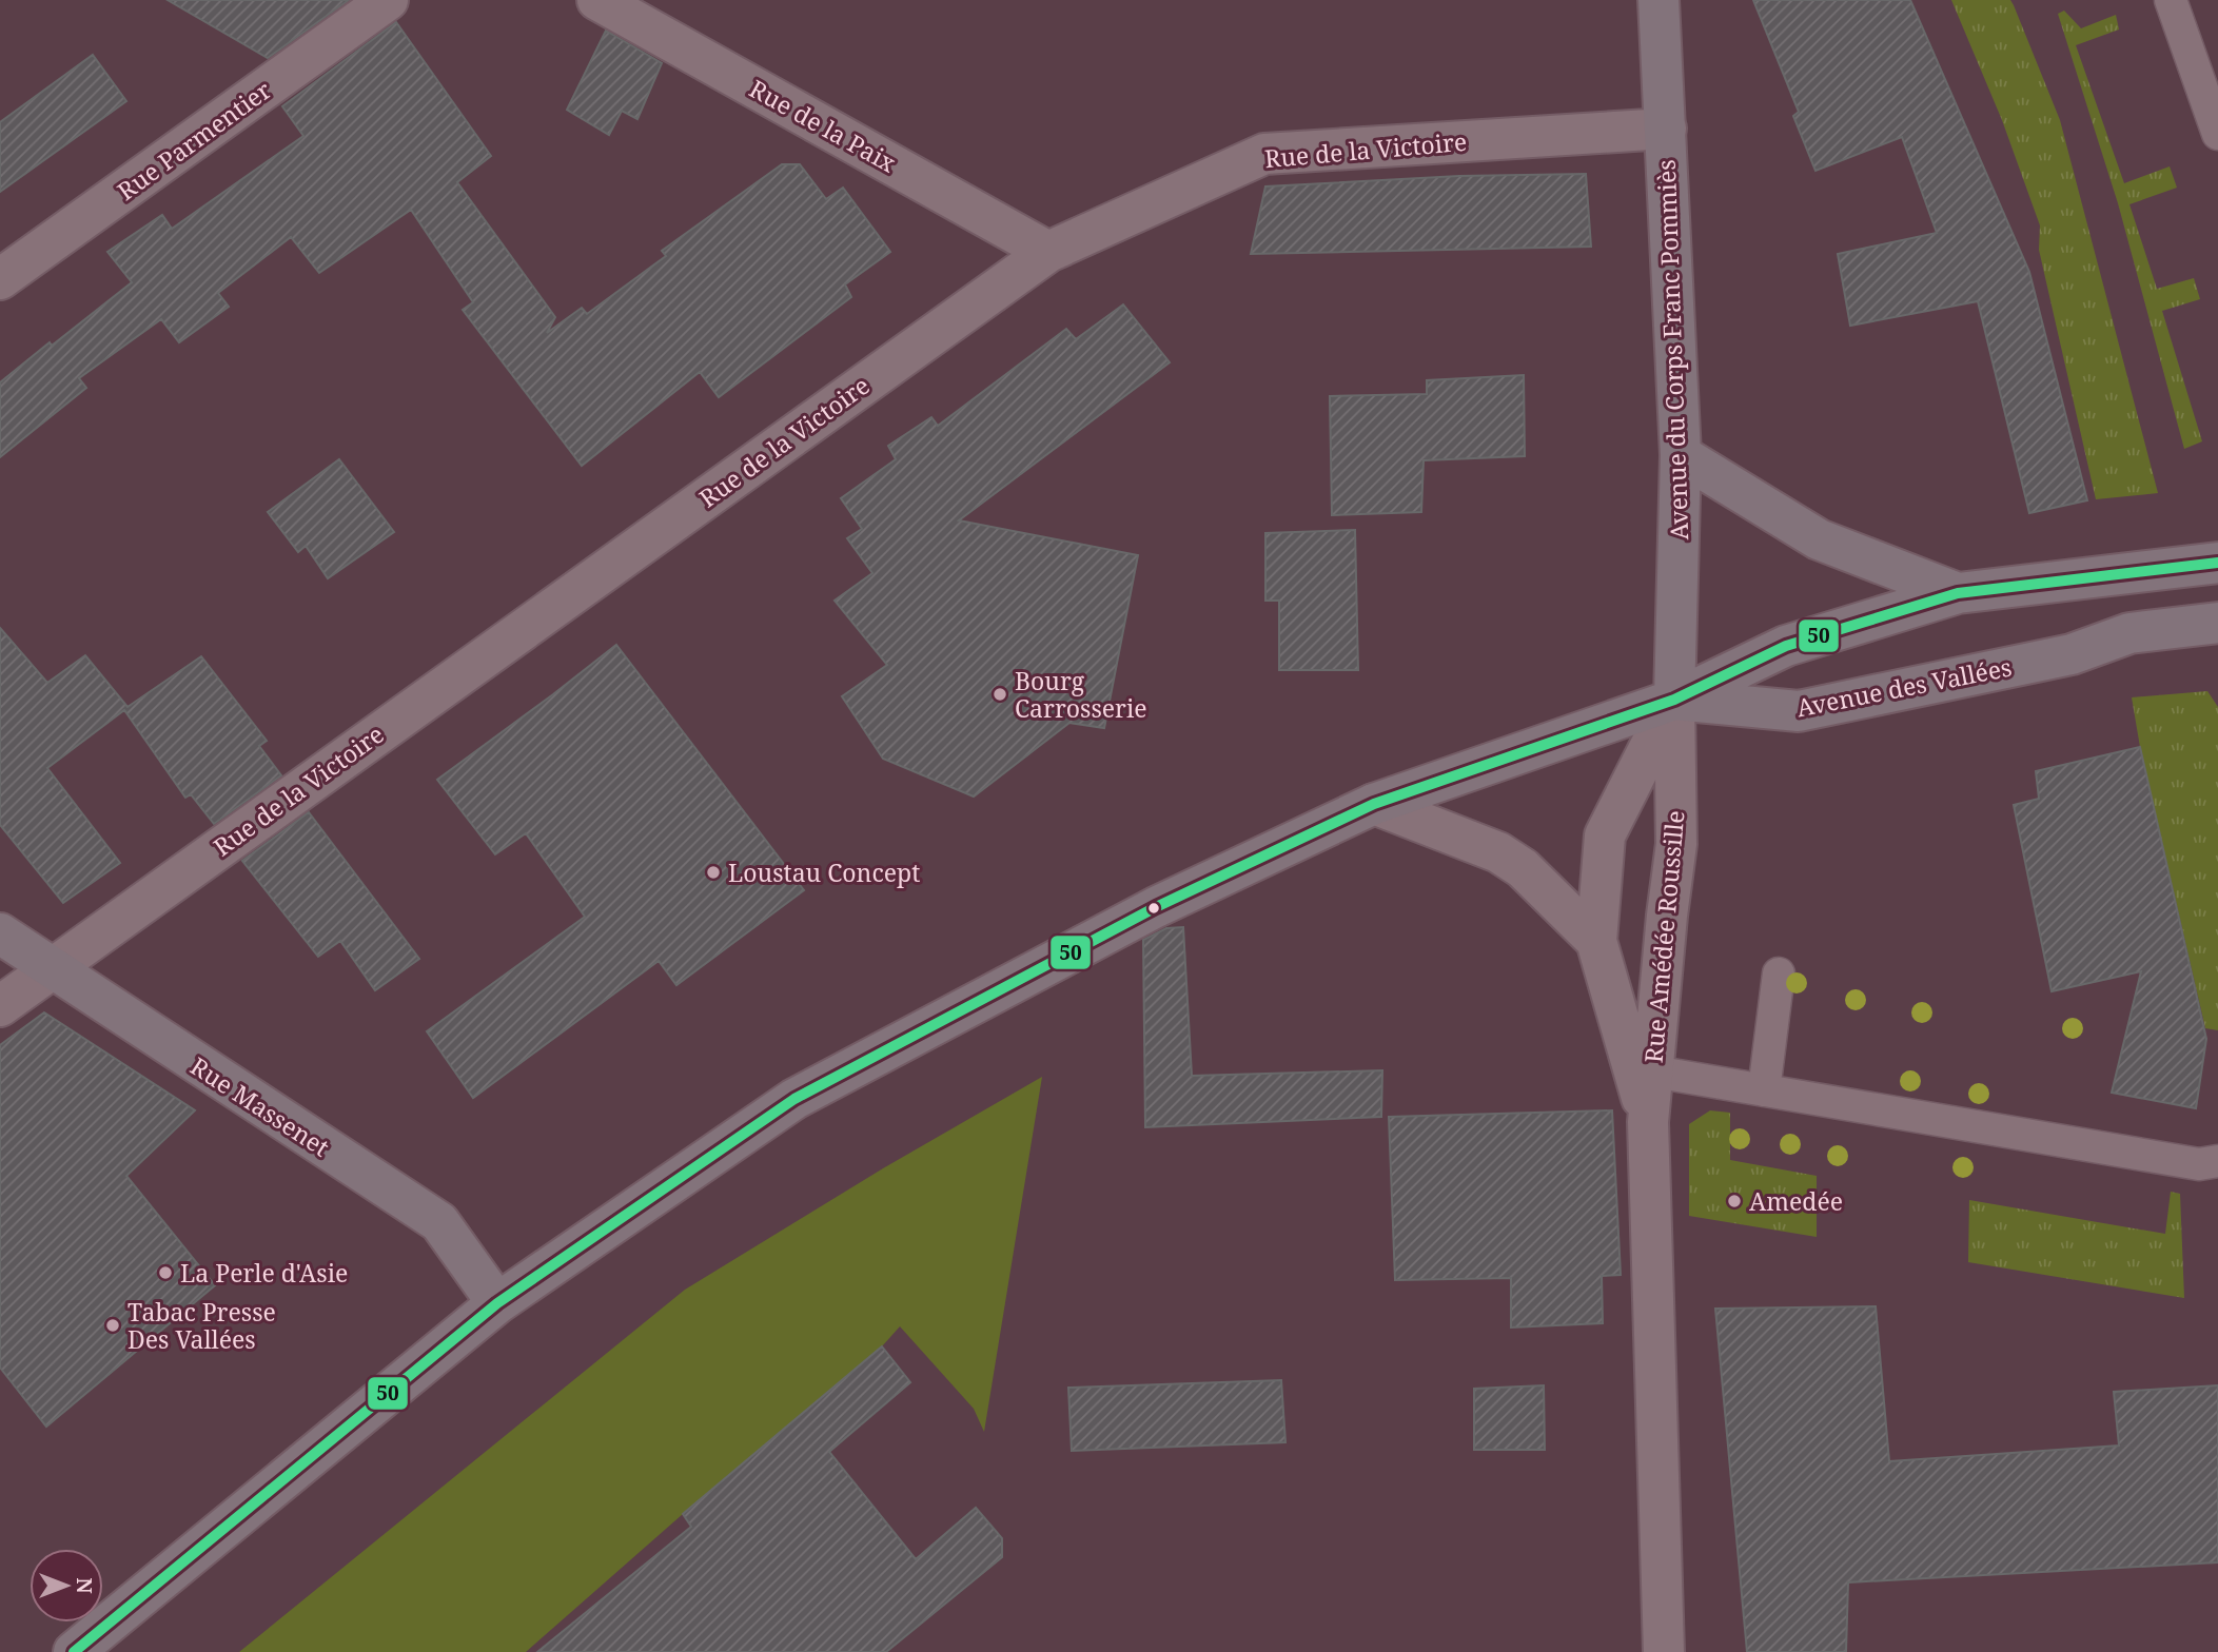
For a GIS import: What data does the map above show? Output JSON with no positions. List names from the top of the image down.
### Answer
{
  "streets": {
    "street": [
      "Rue de la Paix",
      "Rue Parmentier",
      "Rue de la Victoire",
      "Avenue du Corps Franc Pommiès",
      "Avenue des Vallées",
      "Rue Amédée Roussille",
      "Rue Massenet"
    ]
  },
  "crossings": [
    ["Rue de la Paix", "Rue de la Victoire"],
    ["Rue de la Victoire", "Avenue du Corps Franc Pommiès"],
    ["Rue de la Victoire", "Rue Massenet"],
    ["Avenue du Corps Franc Pommiès", "Avenue des Vallées"],
    ["Avenue du Corps Franc Pommiès", "Rue Amédée Roussille"],
    ["Avenue des Vallées", "Rue Amédée Roussille"],
    ["Avenue des Vallées", "Rue Massenet"]
  ],
  "places": [
    "Bourg Carrosserie",
    "Loustau Concept",
    "Amedée",
    "La Perle d'Asie",
    "Tabac Presse Des Vallées"
  ],
  "lines": ["transit line 50"],
  "north": "right"
}
